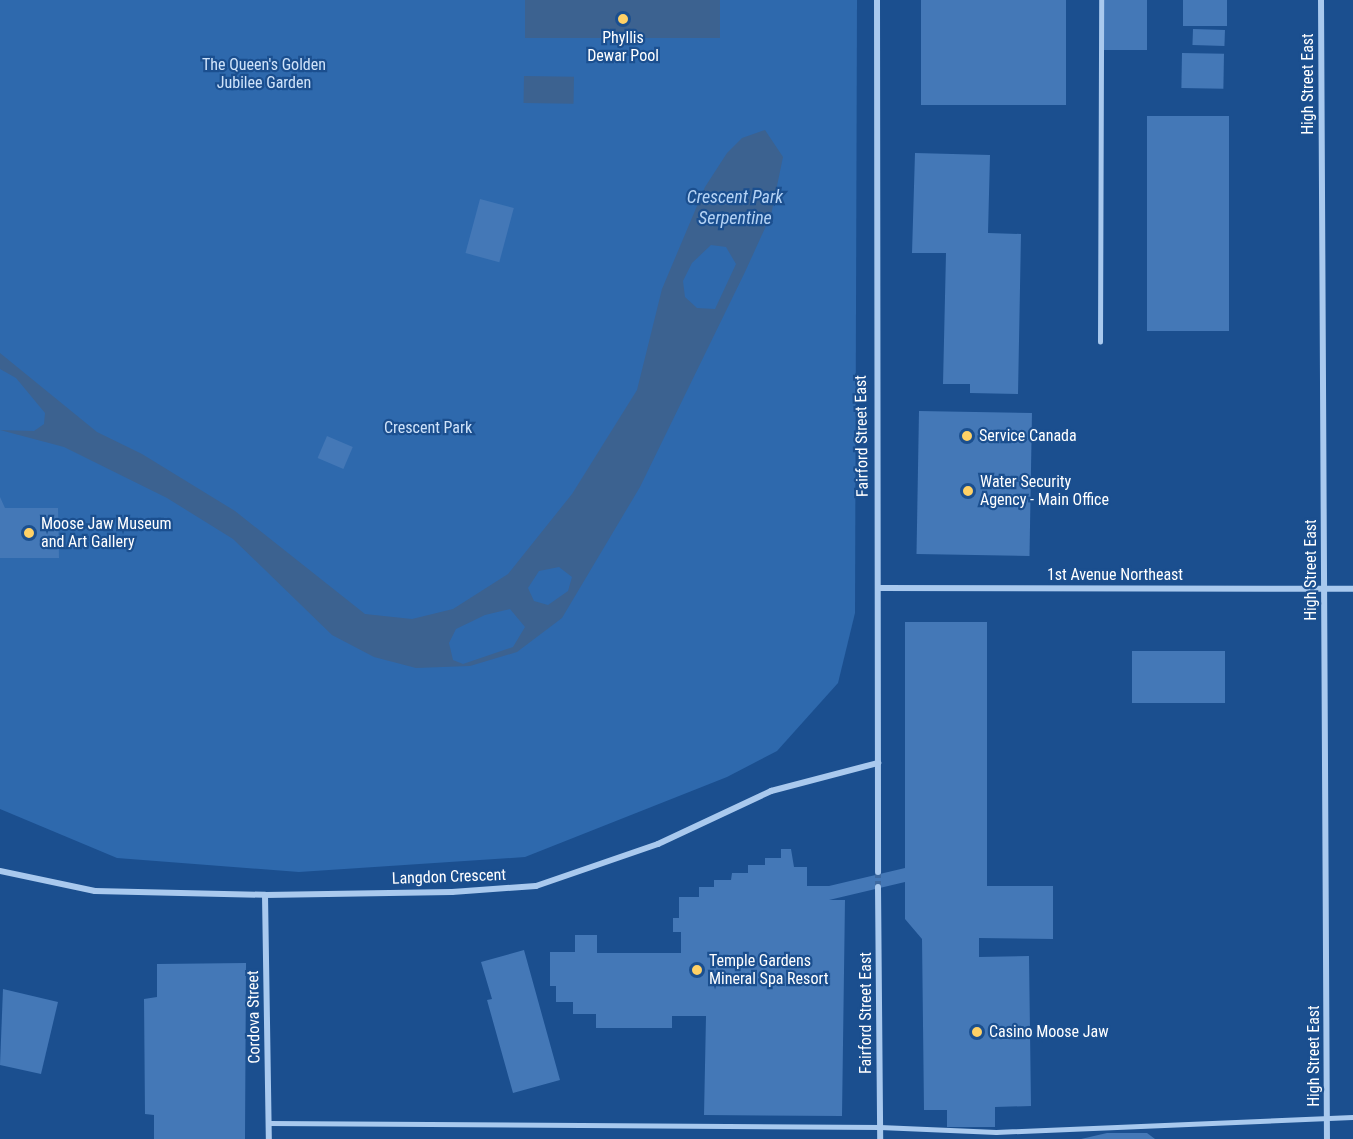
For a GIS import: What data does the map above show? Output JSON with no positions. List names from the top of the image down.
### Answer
{
  "streets": {
    "street": [
      "High Street East",
      "Fairford Street East",
      "1st Avenue Northeast",
      "Langdon Crescent",
      "Cordova Street"
    ]
  },
  "crossings": [
    ["High Street East", "1st Avenue Northeast"],
    ["Fairford Street East", "1st Avenue Northeast"],
    ["Fairford Street East", "Langdon Crescent"],
    ["Langdon Crescent", "Cordova Street"]
  ],
  "water": ["Crescent Park Serpentine"],
  "parks": ["The Queen's Golden Jubilee Garden", "Crescent Park"],
  "places": [
    "Phyllis Dewar Pool",
    "Service Canada",
    "Water Security Agency - Main Office",
    "Moose Jaw Museum and Art Gallery",
    "Temple Gardens Mineral Spa Resort",
    "Casino Moose Jaw"
  ]
}
